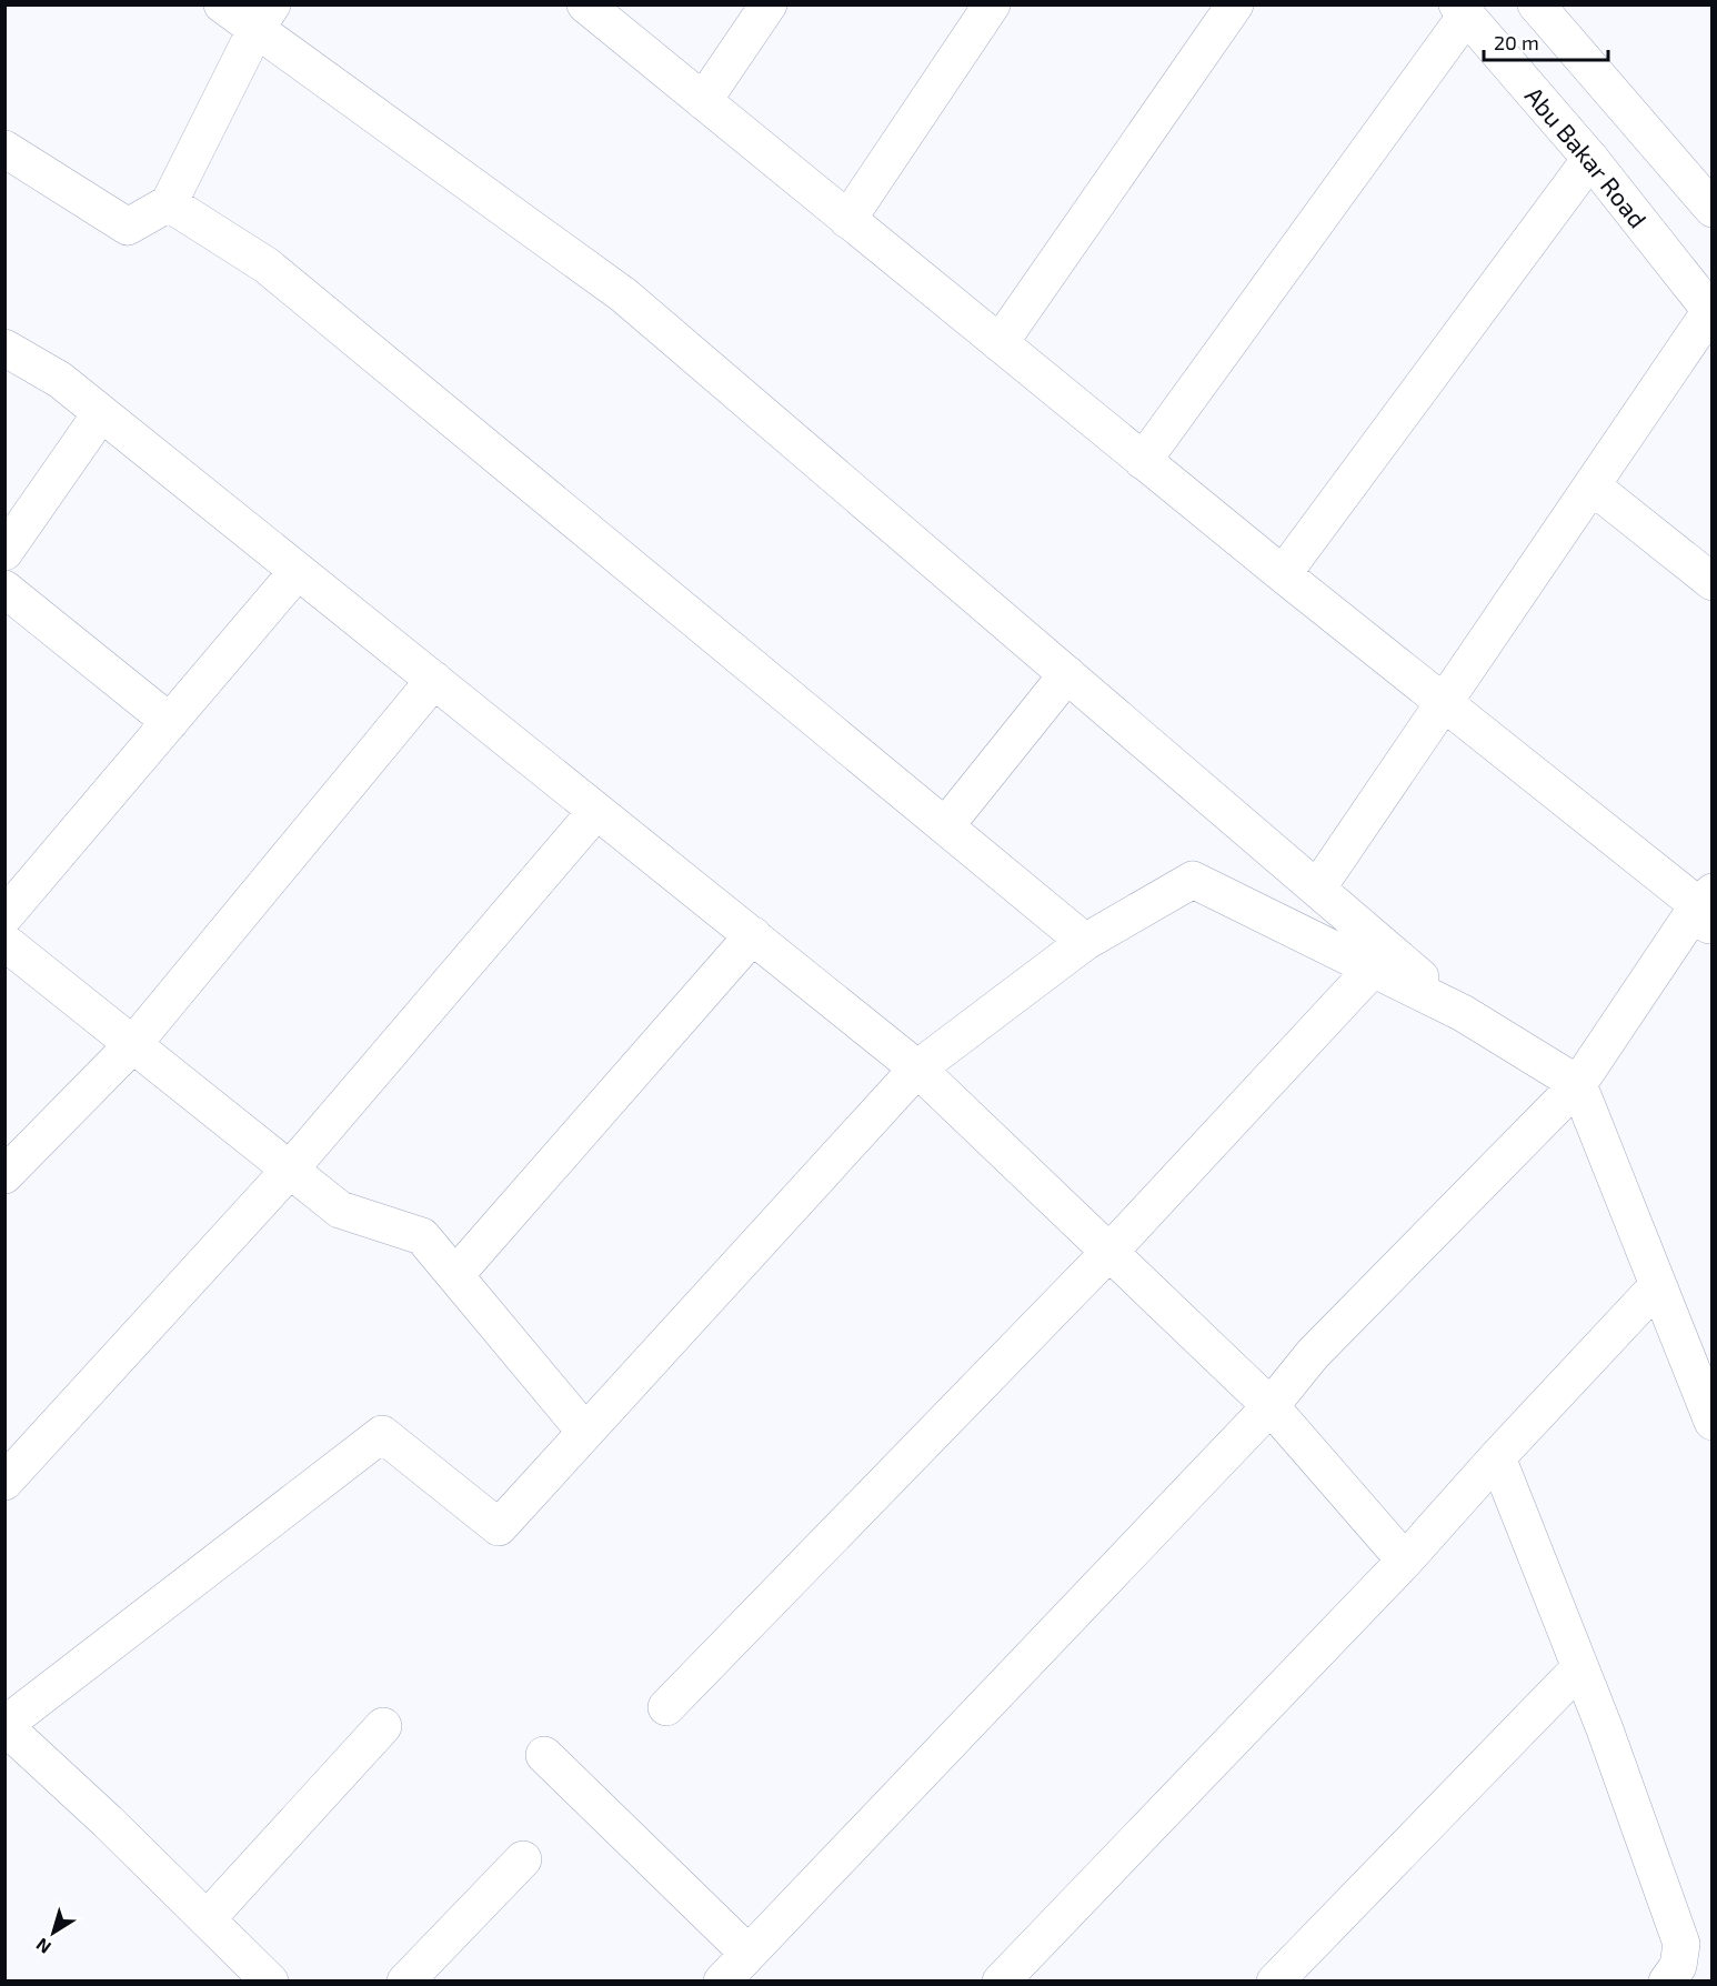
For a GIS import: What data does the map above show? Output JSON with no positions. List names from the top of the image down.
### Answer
{
  "streets": {
    "street": ["Abu Bakar Road"]
  },
  "scale_bar": "20 m",
  "north": "bottom left"
}
